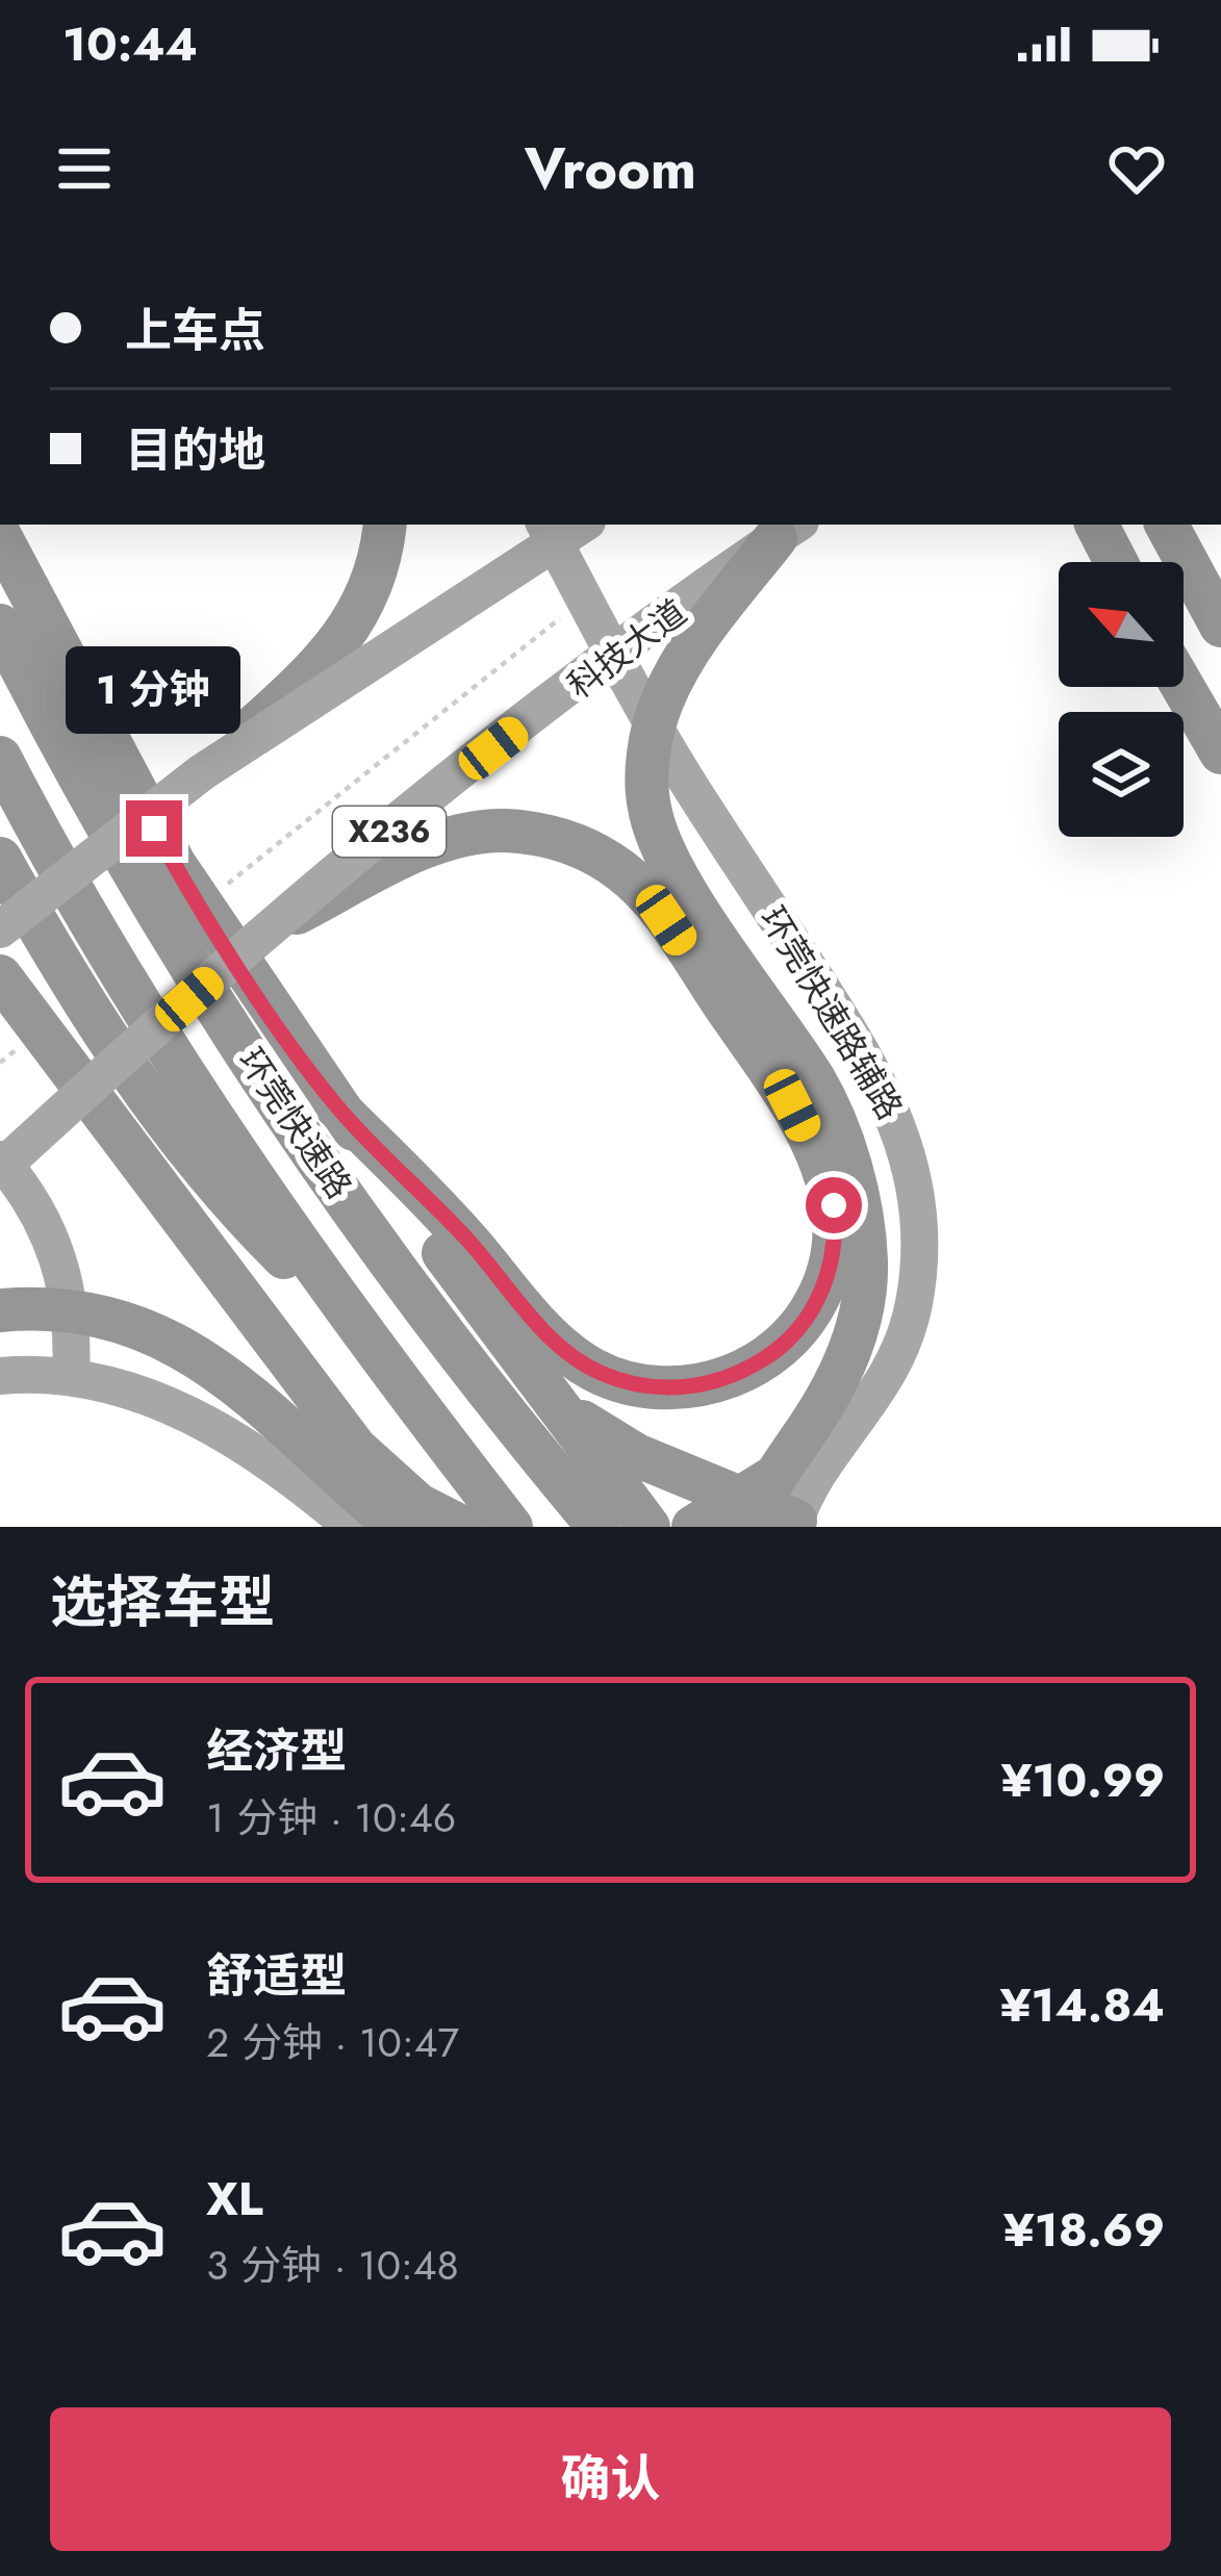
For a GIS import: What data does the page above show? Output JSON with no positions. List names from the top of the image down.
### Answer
{
  "streets": {
    "highway": ["环莞快速路"],
    "main road": ["科技大道", "X236", "环莞快速路辅路"]
  },
  "north": "top left",
  "page": {
    "status": "10:44",
    "header": "Vroom",
    "banner": ["上车点", "目的地"],
    "bubble": "1 分钟",
    "heading": "选择车型",
    "list": [
      {
        "name": "经济型",
        "note": "1 分钟 · 10:46",
        "value": "¥10.99"
      },
      {
        "name": "舒适型",
        "note": "2 分钟 · 10:47",
        "value": "¥14.84"
      },
      {
        "name": "XL",
        "note": "3 分钟 · 10:48",
        "value": "¥18.69"
      }
    ],
    "buttons": "确认"
  }
}
